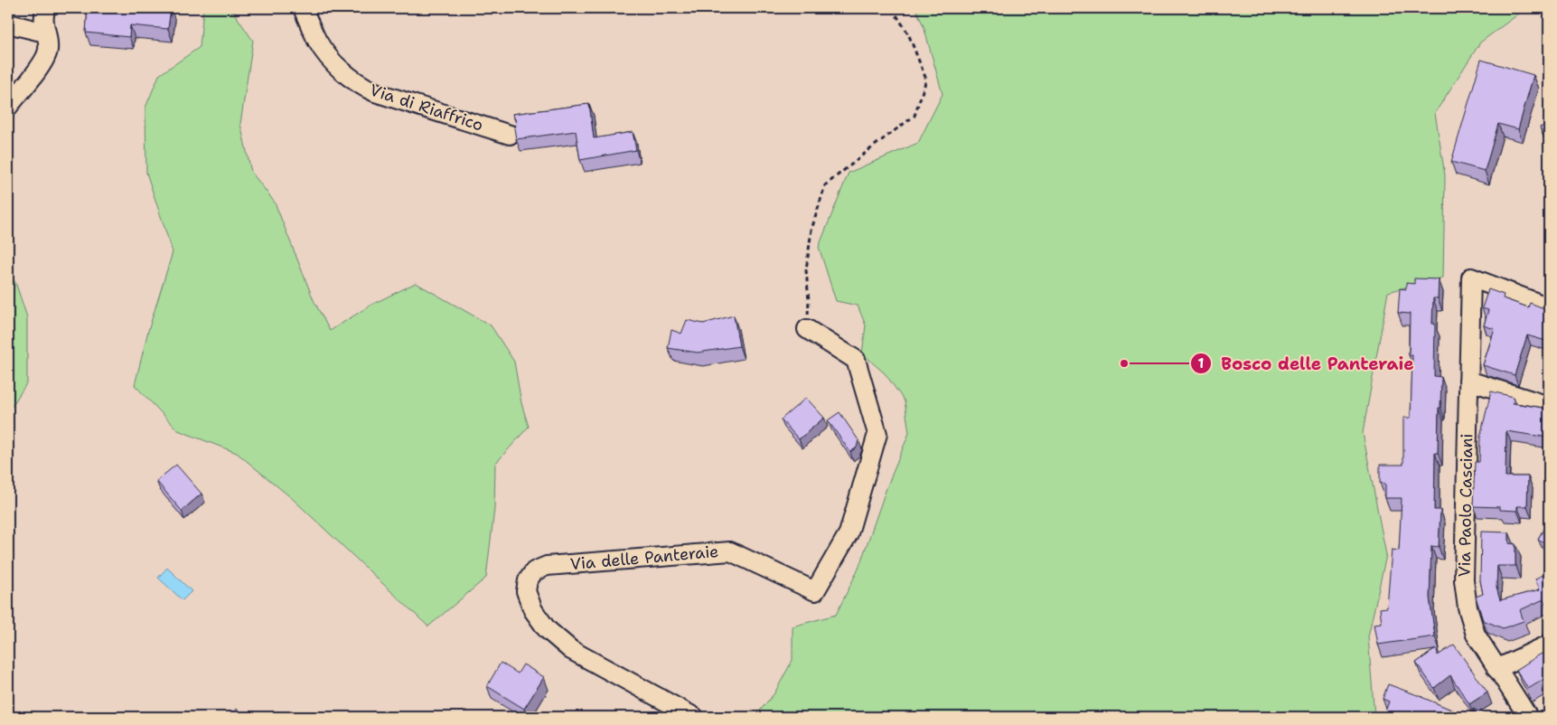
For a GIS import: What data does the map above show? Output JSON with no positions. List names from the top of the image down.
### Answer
{
  "streets": {
    "street": ["Via di Riaffrico", "Via Paolo Casciani", "Via delle Panteraie"]
  },
  "places": ["Bosco delle Panteraie"]
}
